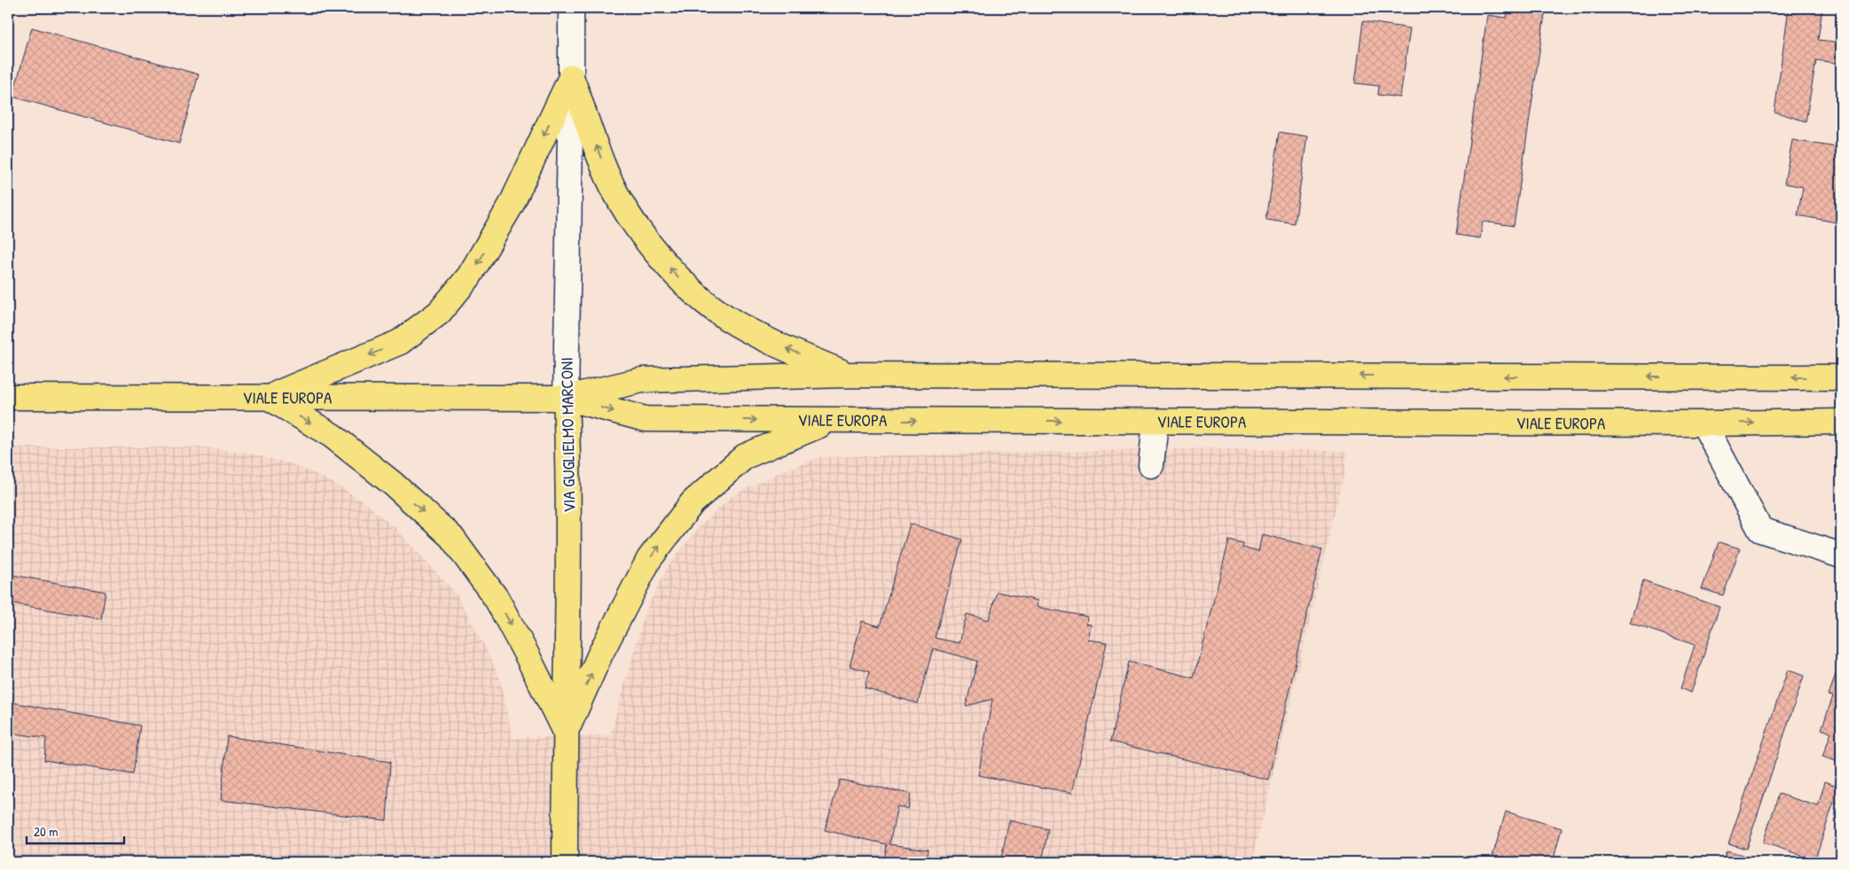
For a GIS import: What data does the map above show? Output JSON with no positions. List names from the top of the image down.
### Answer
{
  "streets": {
    "main road": ["VIALE EUROPA", "VIA GUGLIELMO MARCONI"]
  },
  "crossings": [
    ["VIALE EUROPA", "VIA GUGLIELMO MARCONI"]
  ],
  "scale_bar": "20 m"
}
